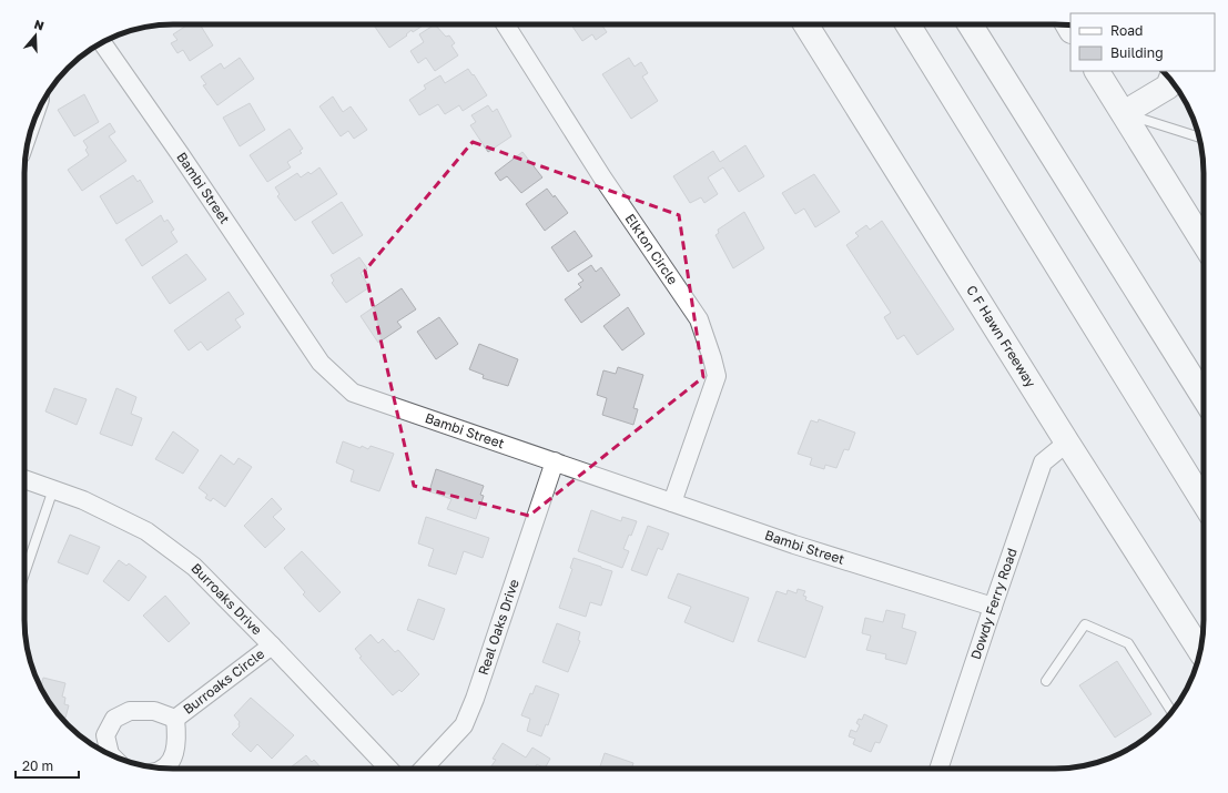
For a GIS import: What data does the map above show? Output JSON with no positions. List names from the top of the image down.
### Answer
{
  "streets": {
    "main road": ["C F Hawn Freeway"],
    "street": [
      "Bambi Street",
      "Elkton Circle",
      "Burroaks Drive",
      "Dowdy Ferry Road",
      "Real Oaks Drive",
      "Burroaks Circle"
    ]
  },
  "crossings": [
    ["Bambi Street", "Elkton Circle"],
    ["Bambi Street", "Dowdy Ferry Road"],
    ["Bambi Street", "Real Oaks Drive"],
    ["C F Hawn Freeway", "Dowdy Ferry Road"],
    ["Burroaks Drive", "Burroaks Circle"]
  ],
  "legend": ["Road", "Building"],
  "scale_bar": "20 m",
  "north": "top"
}
